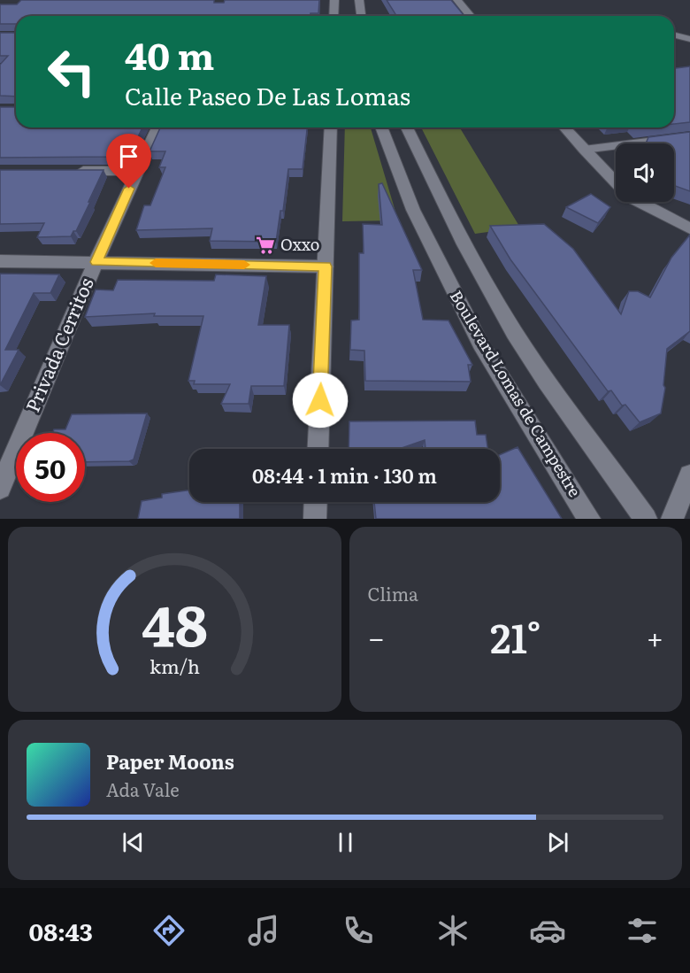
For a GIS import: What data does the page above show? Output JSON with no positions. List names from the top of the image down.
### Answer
{
  "streets": {
    "main road": ["Privada Cerritos", "Boulevard Lomas de Campestre"]
  },
  "places": {
    "supermarket": ["Oxxo"]
  },
  "page": {
    "turn": ["40 m", "Calle Paseo De Las Lomas"],
    "limit": "50",
    "trip": "08:44 · 1 min · 130 m",
    "tile": "Clima",
    "heat": ["−", "21°", "+"],
    "song": ["Paper Moons", "Ada Vale"],
    "tabs": "08:43",
    "gauge": ["48", "km/h"]
  }
}
